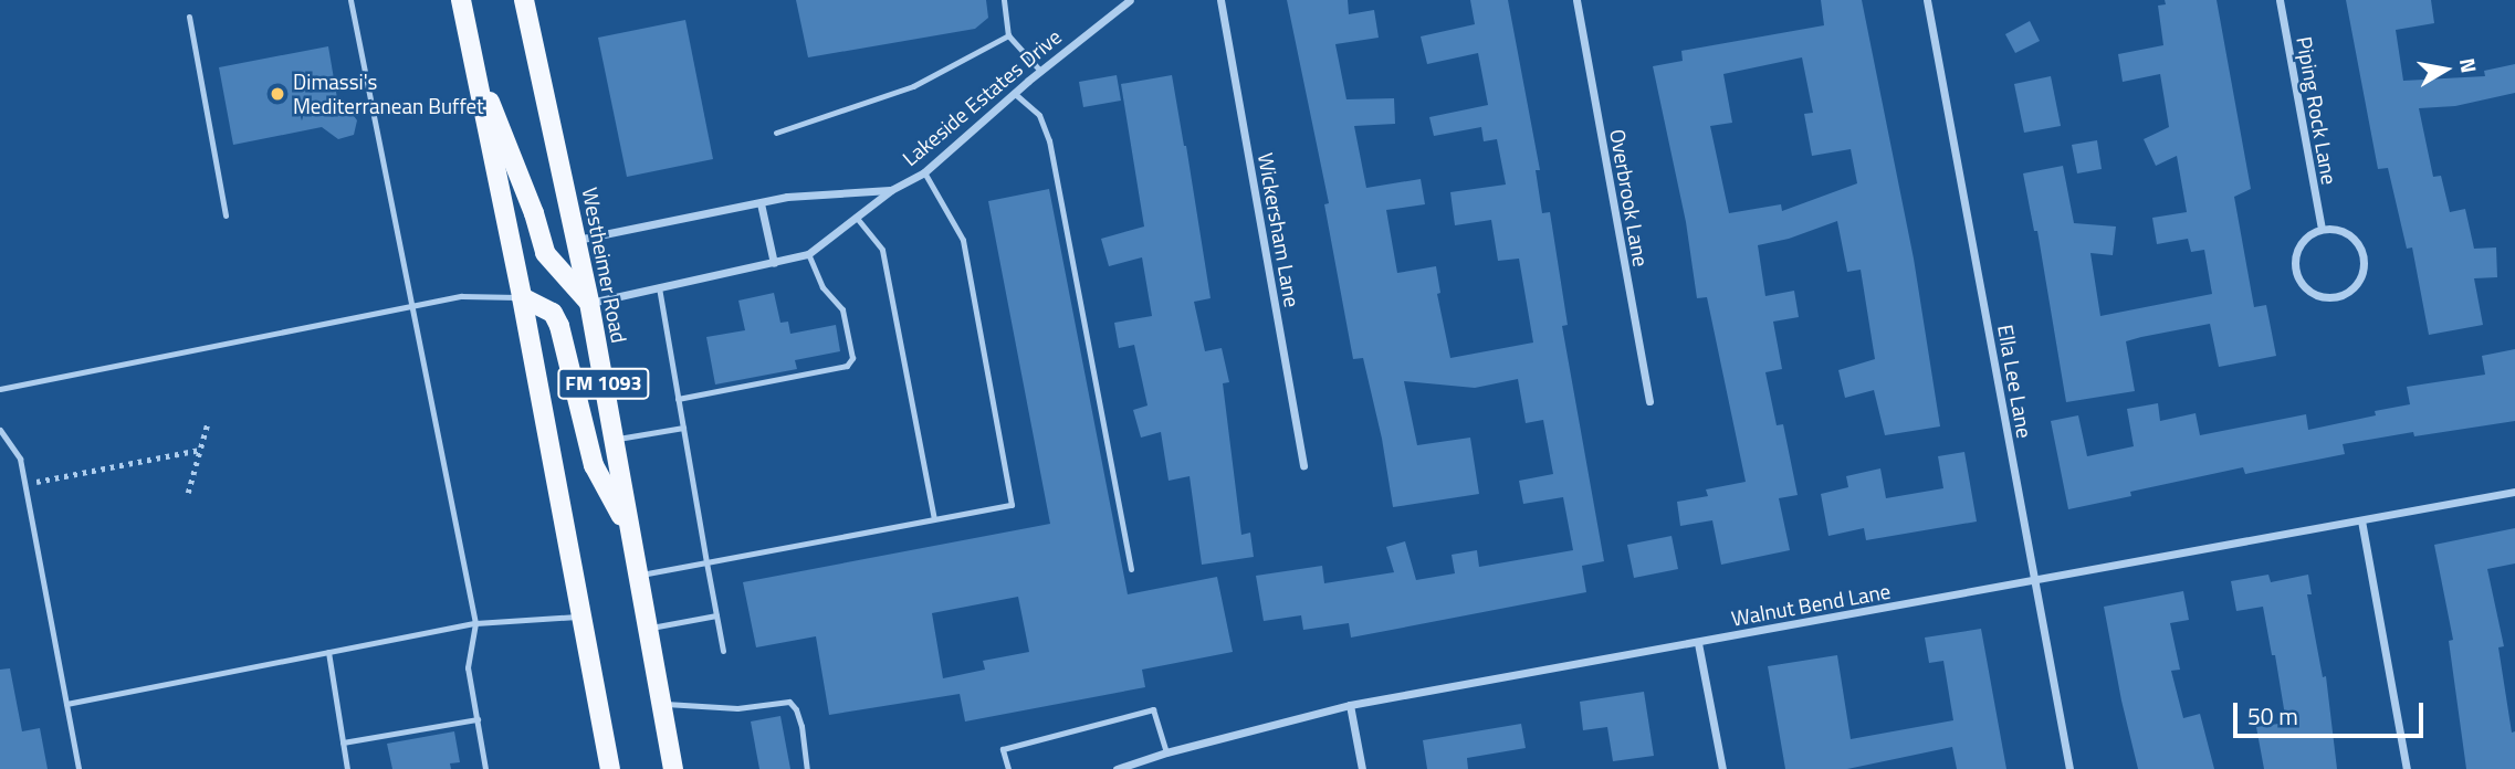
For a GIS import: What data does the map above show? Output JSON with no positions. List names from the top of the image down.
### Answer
{
  "streets": {
    "main road": ["Westheimer Road", "FM 1093"],
    "street": [
      "Lakeside Estates Drive",
      "Piping Rock Lane",
      "Overbrook Lane",
      "Wickersham Lane",
      "Ella Lee Lane",
      "Walnut Bend Lane"
    ]
  },
  "crossings": [
    ["Lakeside Estates Drive", "Westheimer Road"],
    ["Ella Lee Lane", "Walnut Bend Lane"]
  ],
  "places": ["Dimassi's Mediterranean Buffet"],
  "scale_bar": "50 m",
  "north": "right"
}
